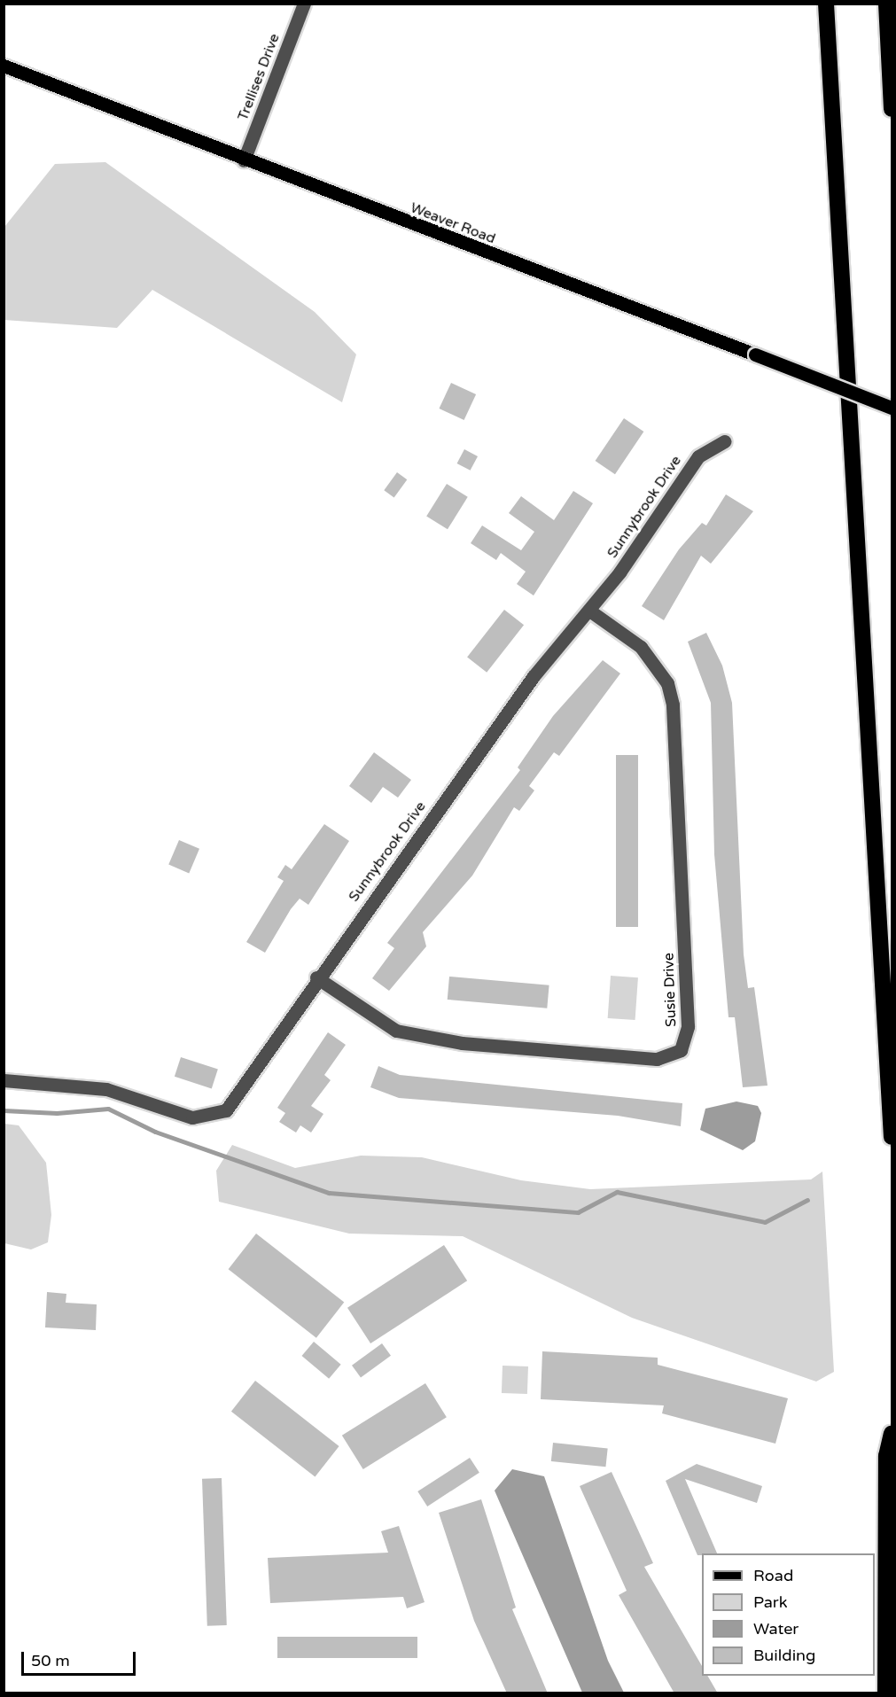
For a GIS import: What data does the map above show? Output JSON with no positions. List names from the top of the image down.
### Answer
{
  "streets": {
    "main road": ["Weaver Road"],
    "street": ["Trellises Drive", "Sunnybrook Drive", "Susie Drive"]
  },
  "crossings": [
    ["Trellises Drive", "Weaver Road"],
    ["Sunnybrook Drive", "Susie Drive"]
  ],
  "legend": [
    "Road",
    "Park",
    "Water",
    "Building"
  ],
  "scale_bar": "50 m"
}
